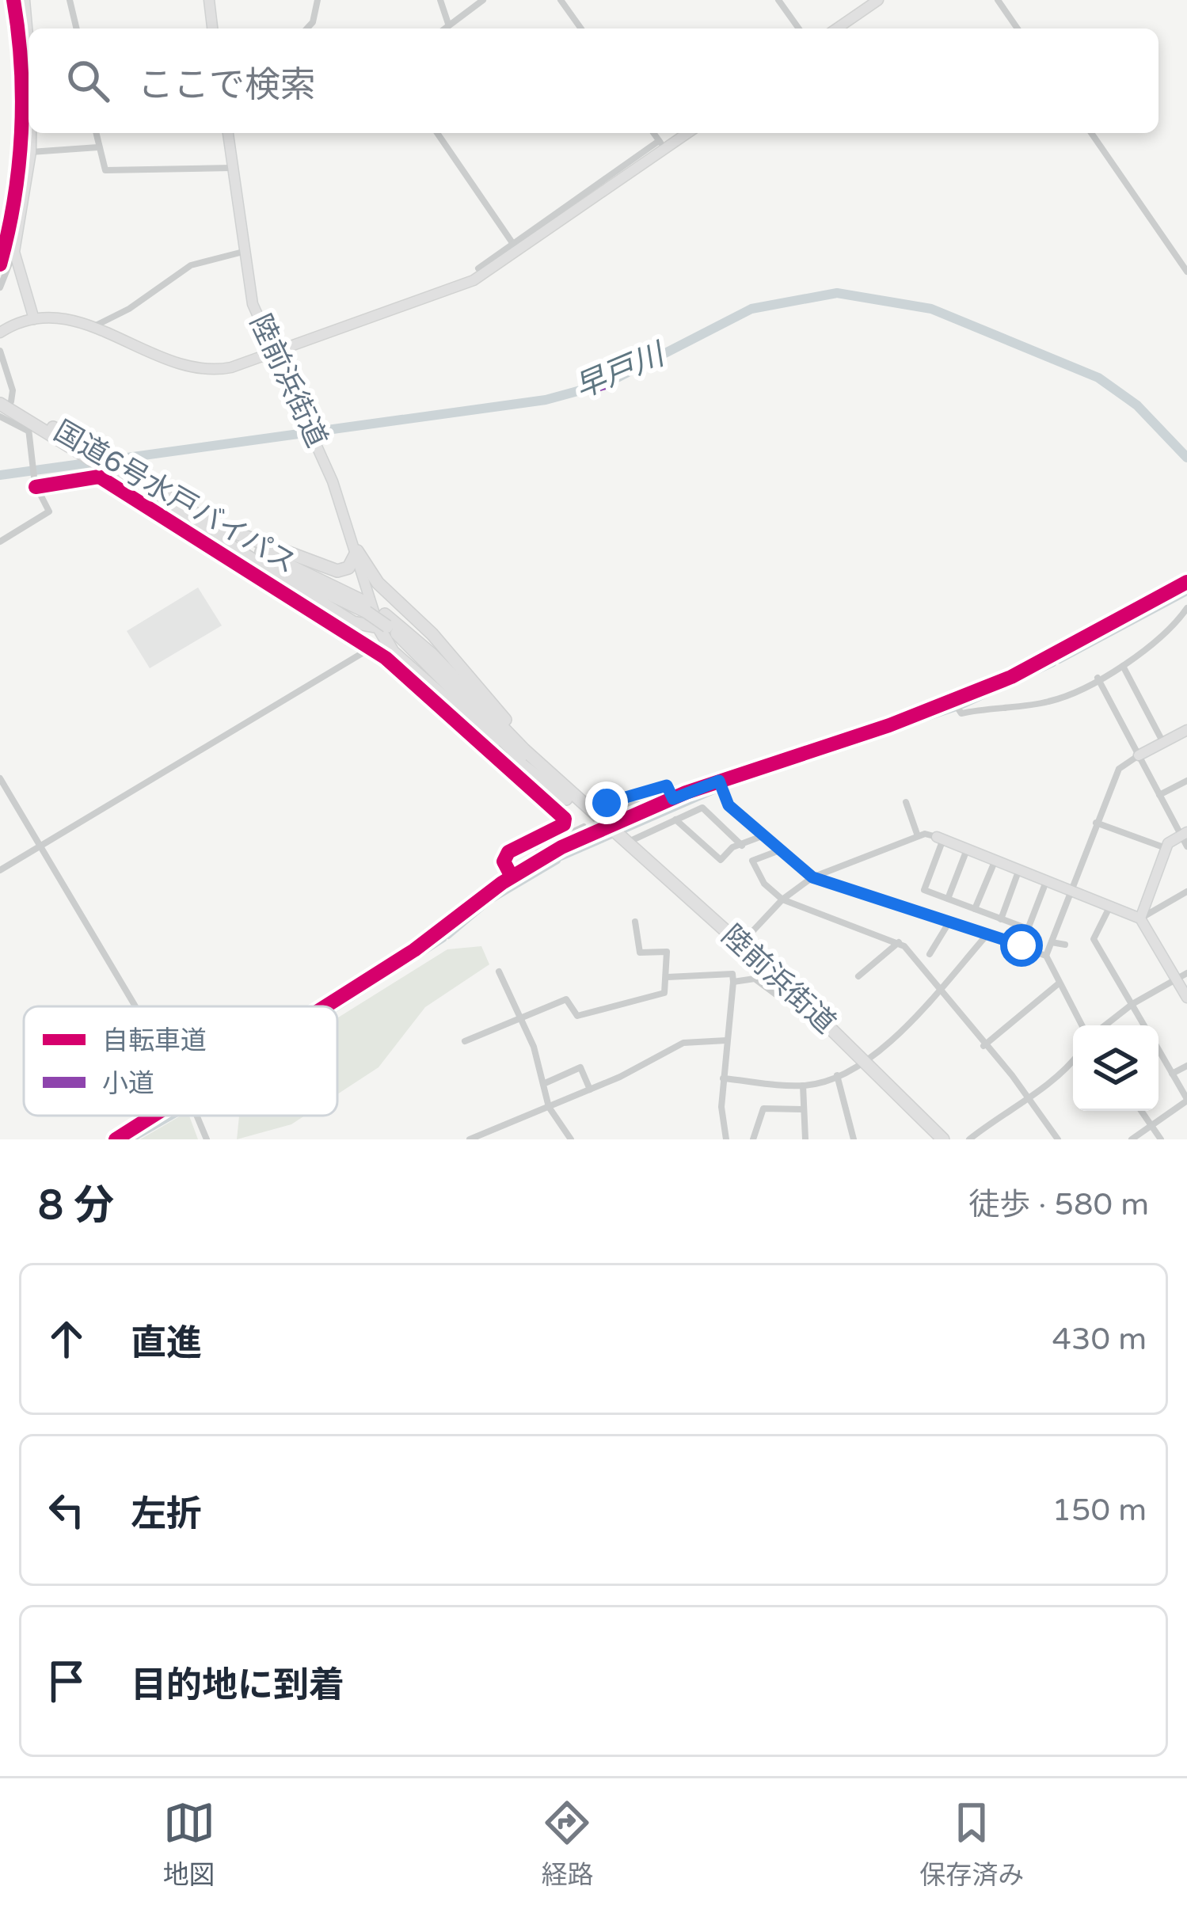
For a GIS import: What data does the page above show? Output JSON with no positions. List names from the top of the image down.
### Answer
{
  "streets": {
    "highway": ["陸前浜街道", "国道6号水戸バイパス"]
  },
  "crossings": [
    ["陸前浜街道", "国道6号水戸バイパス"]
  ],
  "water": ["早戸川"],
  "legend": ["自転車道", "小道"],
  "page": {
    "search": "ここで検索",
    "heading": ["8 分", "徒歩 · 580 m"],
    "list": [
      ["直進", "430 m"],
      ["左折", "150 m"],
      "目的地に到着"
    ],
    "nav": ["地図", "経路", "保存済み"]
  }
}
